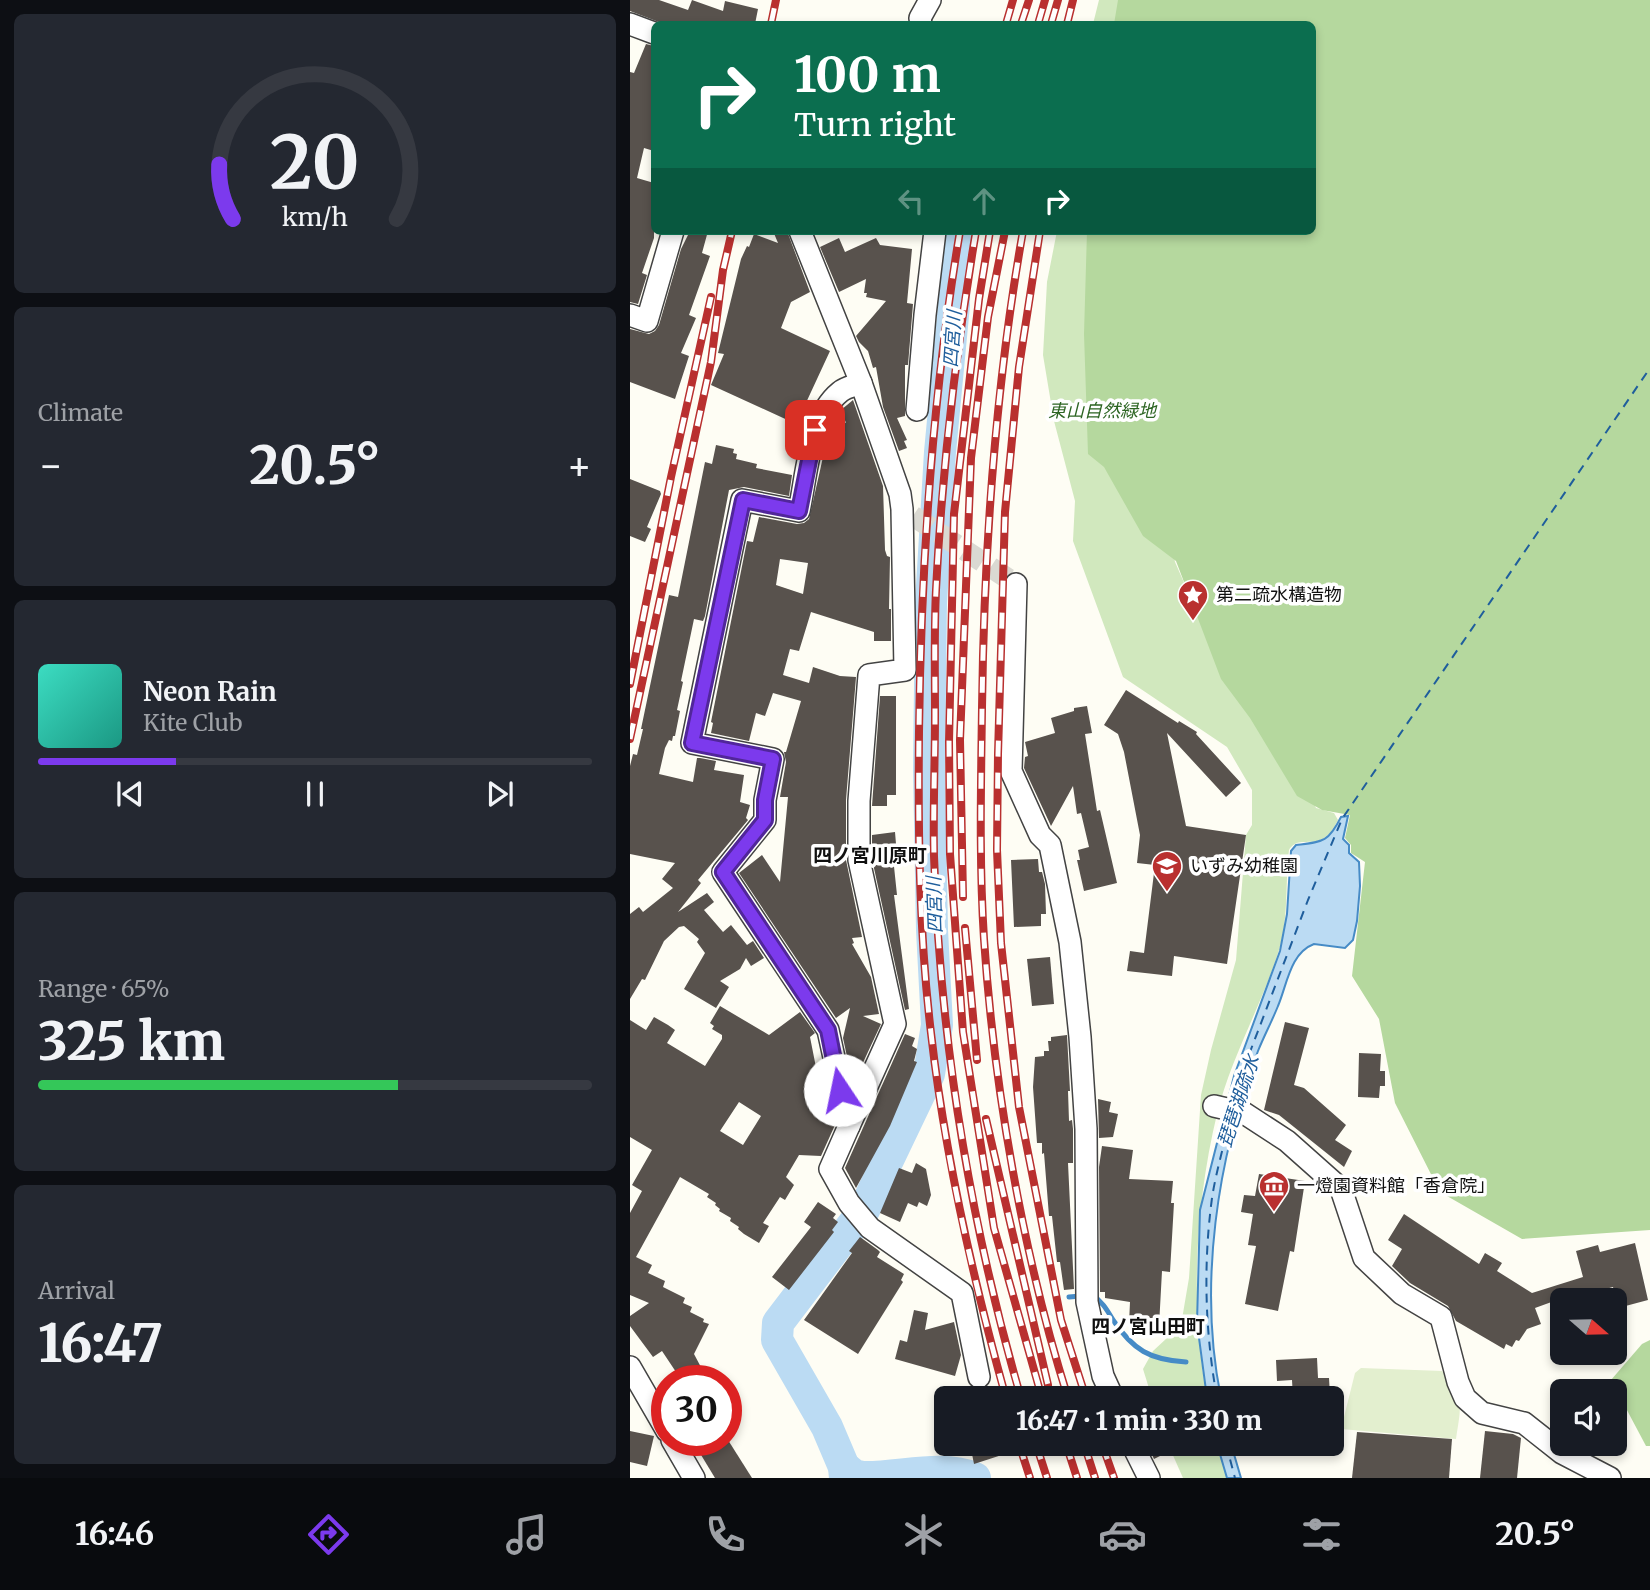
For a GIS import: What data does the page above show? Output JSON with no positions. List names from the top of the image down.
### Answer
{
  "districts": ["四ノ宮川原町", "四ノ宮山田町"],
  "water": ["四宮川", "琵琶湖疏水"],
  "parks": ["東山自然緑地"],
  "places": {
    "place": ["第二疏水構造物"],
    "school or university": ["いずみ幼稚園"],
    "museum": ["一燈園資料館「香倉院」"]
  },
  "north": "right",
  "page": {
    "turn": ["100 m", "Turn right"],
    "tile": [
      "Climate",
      ["Range · 65%", "325 km"],
      ["Arrival", "16:47"]
    ],
    "heat": ["−", "20.5°", "+"],
    "song": ["Neon Rain", "Kite Club"],
    "limit": "30",
    "trip": "16:47 · 1 min · 330 m",
    "tabs": ["16:46", "20.5°"],
    "gauge": ["20", "km/h"]
  }
}
